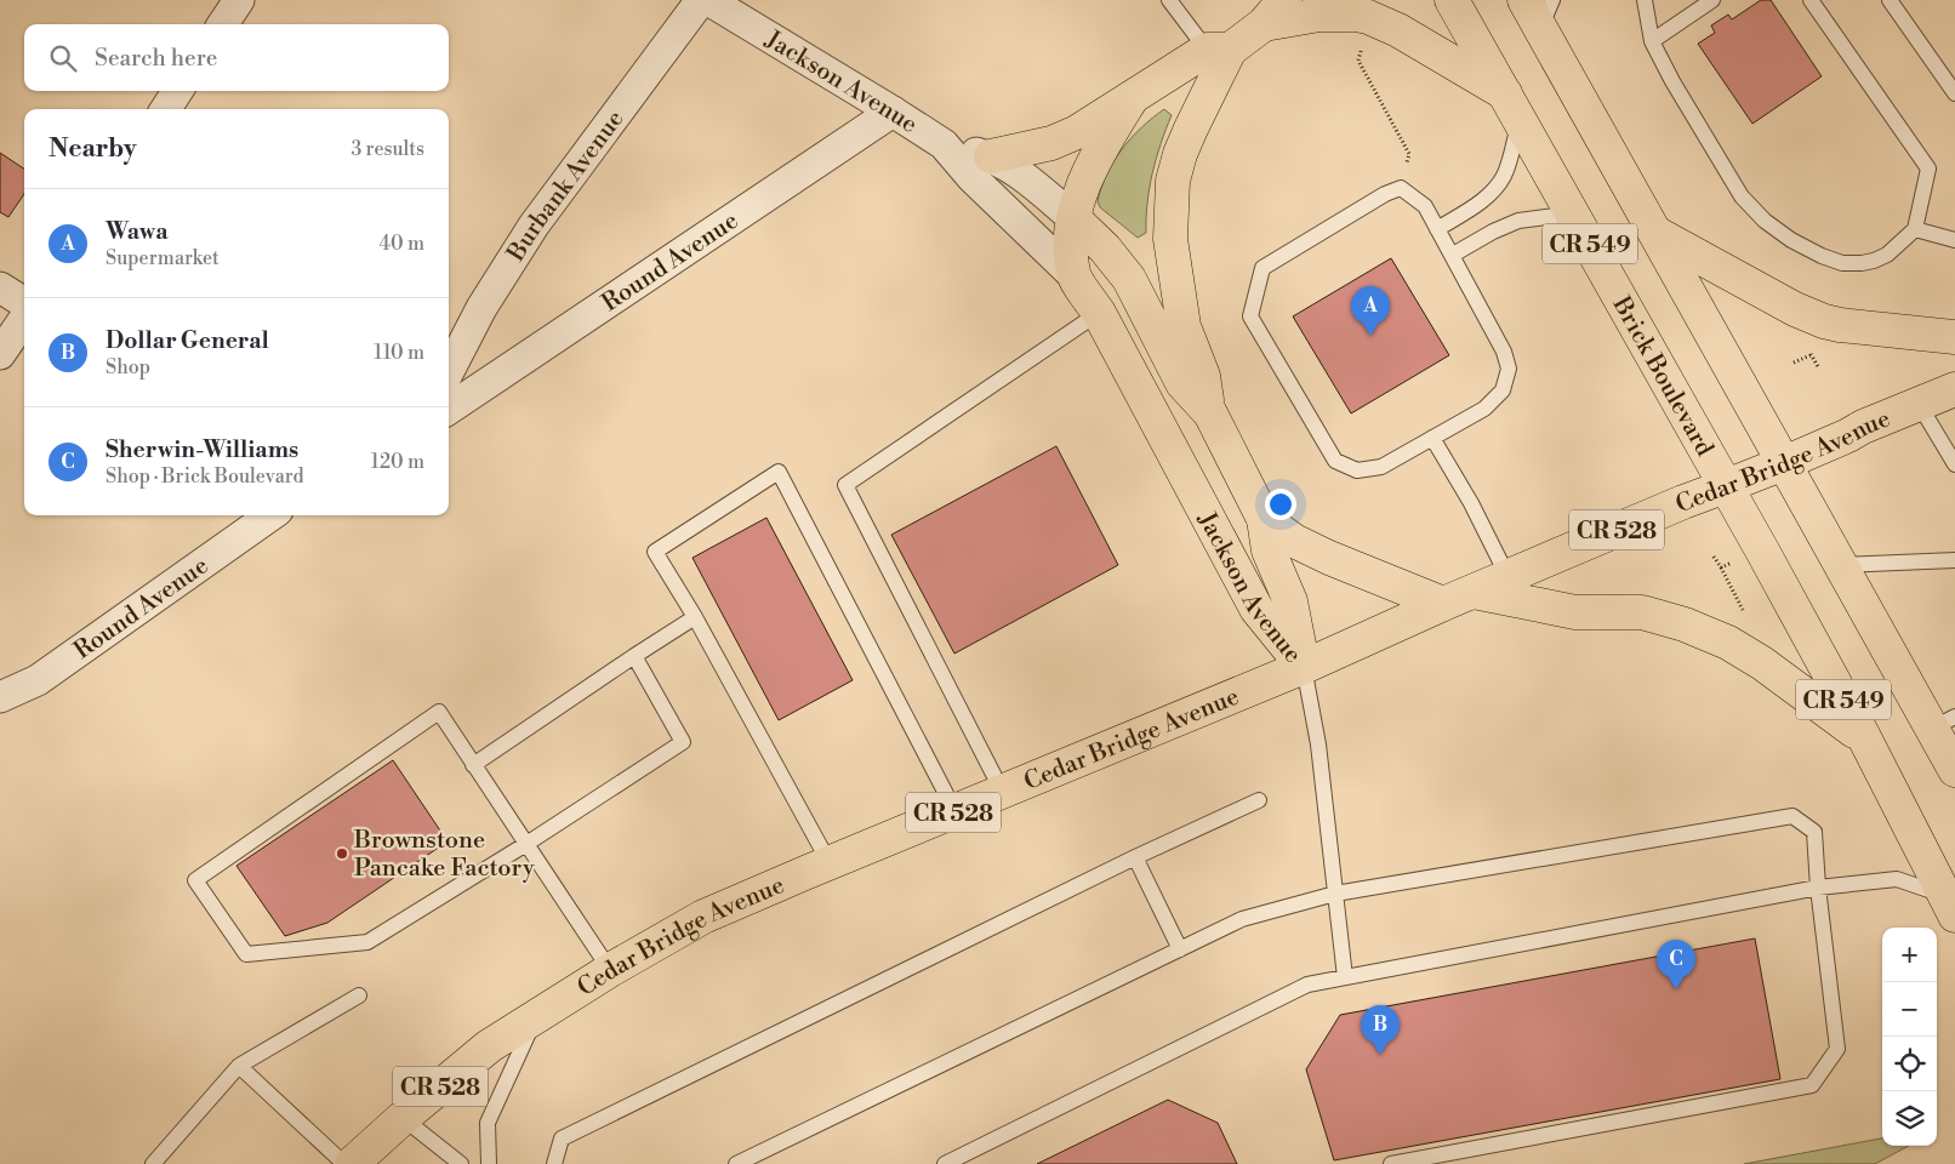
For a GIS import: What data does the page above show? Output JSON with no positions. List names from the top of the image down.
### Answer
{
  "streets": {
    "main road": [
      "Jackson Avenue",
      "CR 549",
      "Brick Boulevard",
      "Cedar Bridge Avenue",
      "CR 528"
    ],
    "street": ["Burbank Avenue", "Round Avenue"]
  },
  "crossings": [
    ["Jackson Avenue", "Round Avenue"],
    ["Jackson Avenue", "Cedar Bridge Avenue"],
    ["CR 549", "Cedar Bridge Avenue"],
    ["Brick Boulevard", "Cedar Bridge Avenue"]
  ],
  "places": ["Brownstone Pancake Factory"],
  "page": {
    "search": "Search here",
    "heading": ["Nearby", "3 results"],
    "list": [
      {
        "mark": "A",
        "name": "Wawa",
        "note": "Supermarket",
        "value": "40 m"
      },
      {
        "mark": "B",
        "name": "Dollar General",
        "note": "Shop",
        "value": "110 m"
      },
      {
        "mark": "C",
        "name": "Sherwin-Williams",
        "note": "Shop · Brick Boulevard",
        "value": "120 m"
      }
    ],
    "pins": ["A", "C", "B"],
    "map_buttons": ["+", "−"]
  }
}
